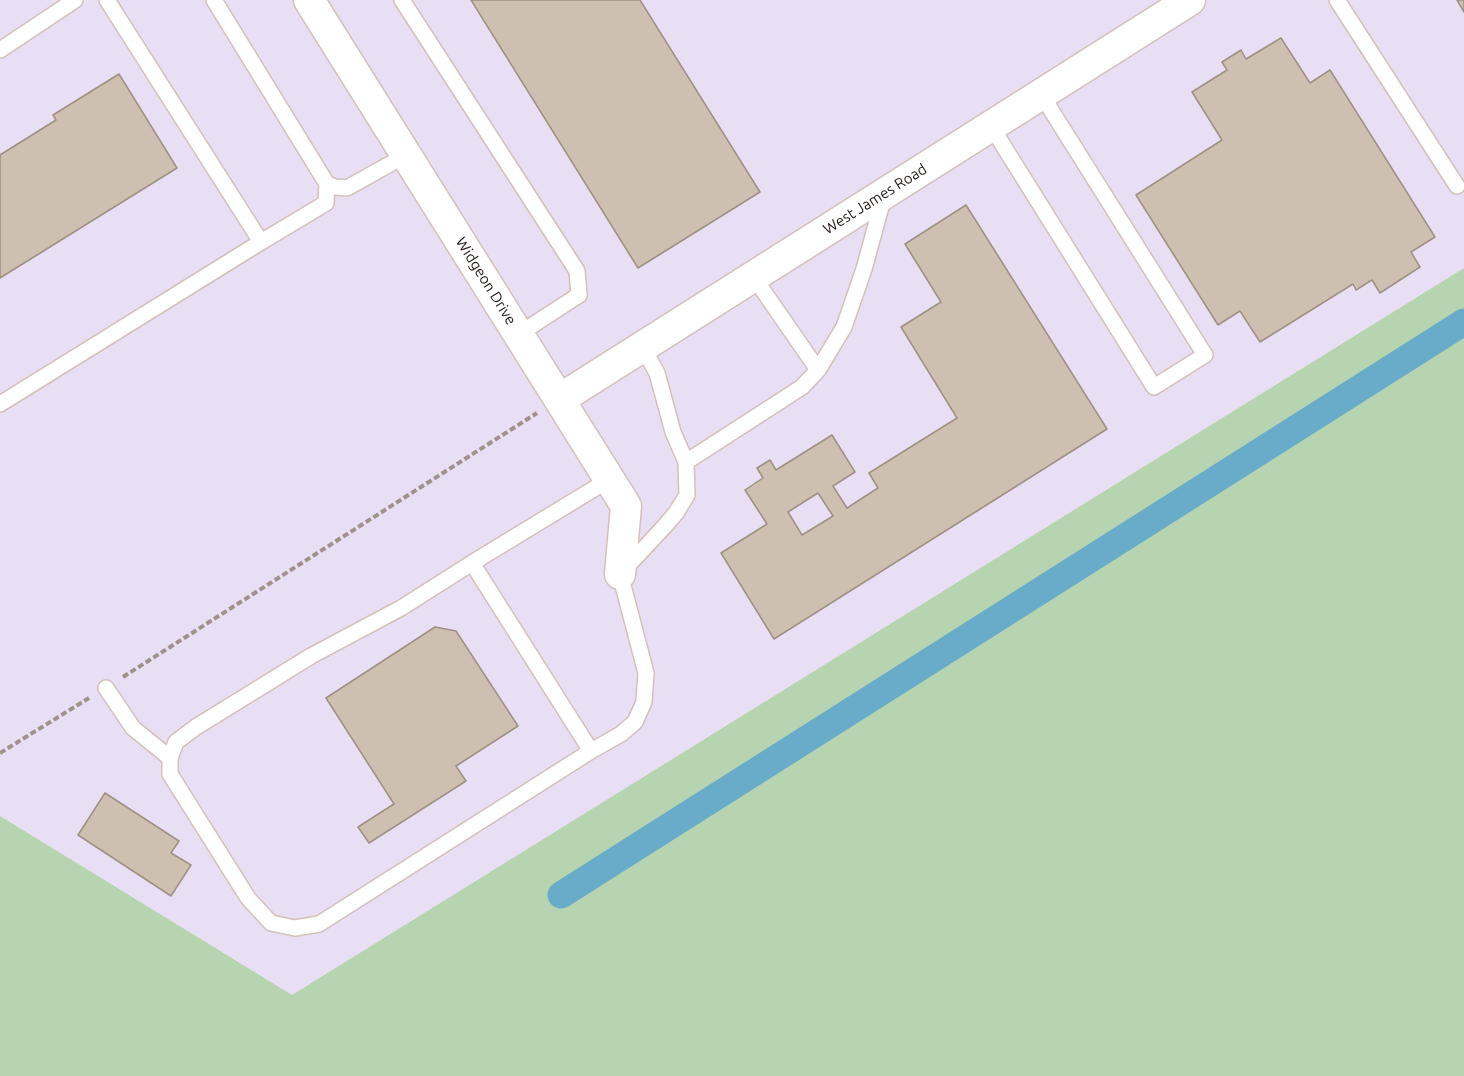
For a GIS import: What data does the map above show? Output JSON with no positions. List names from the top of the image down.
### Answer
{
  "streets": {
    "street": ["West James Road", "Widgeon Drive"]
  },
  "crossings": [
    ["West James Road", "Widgeon Drive"]
  ]
}
